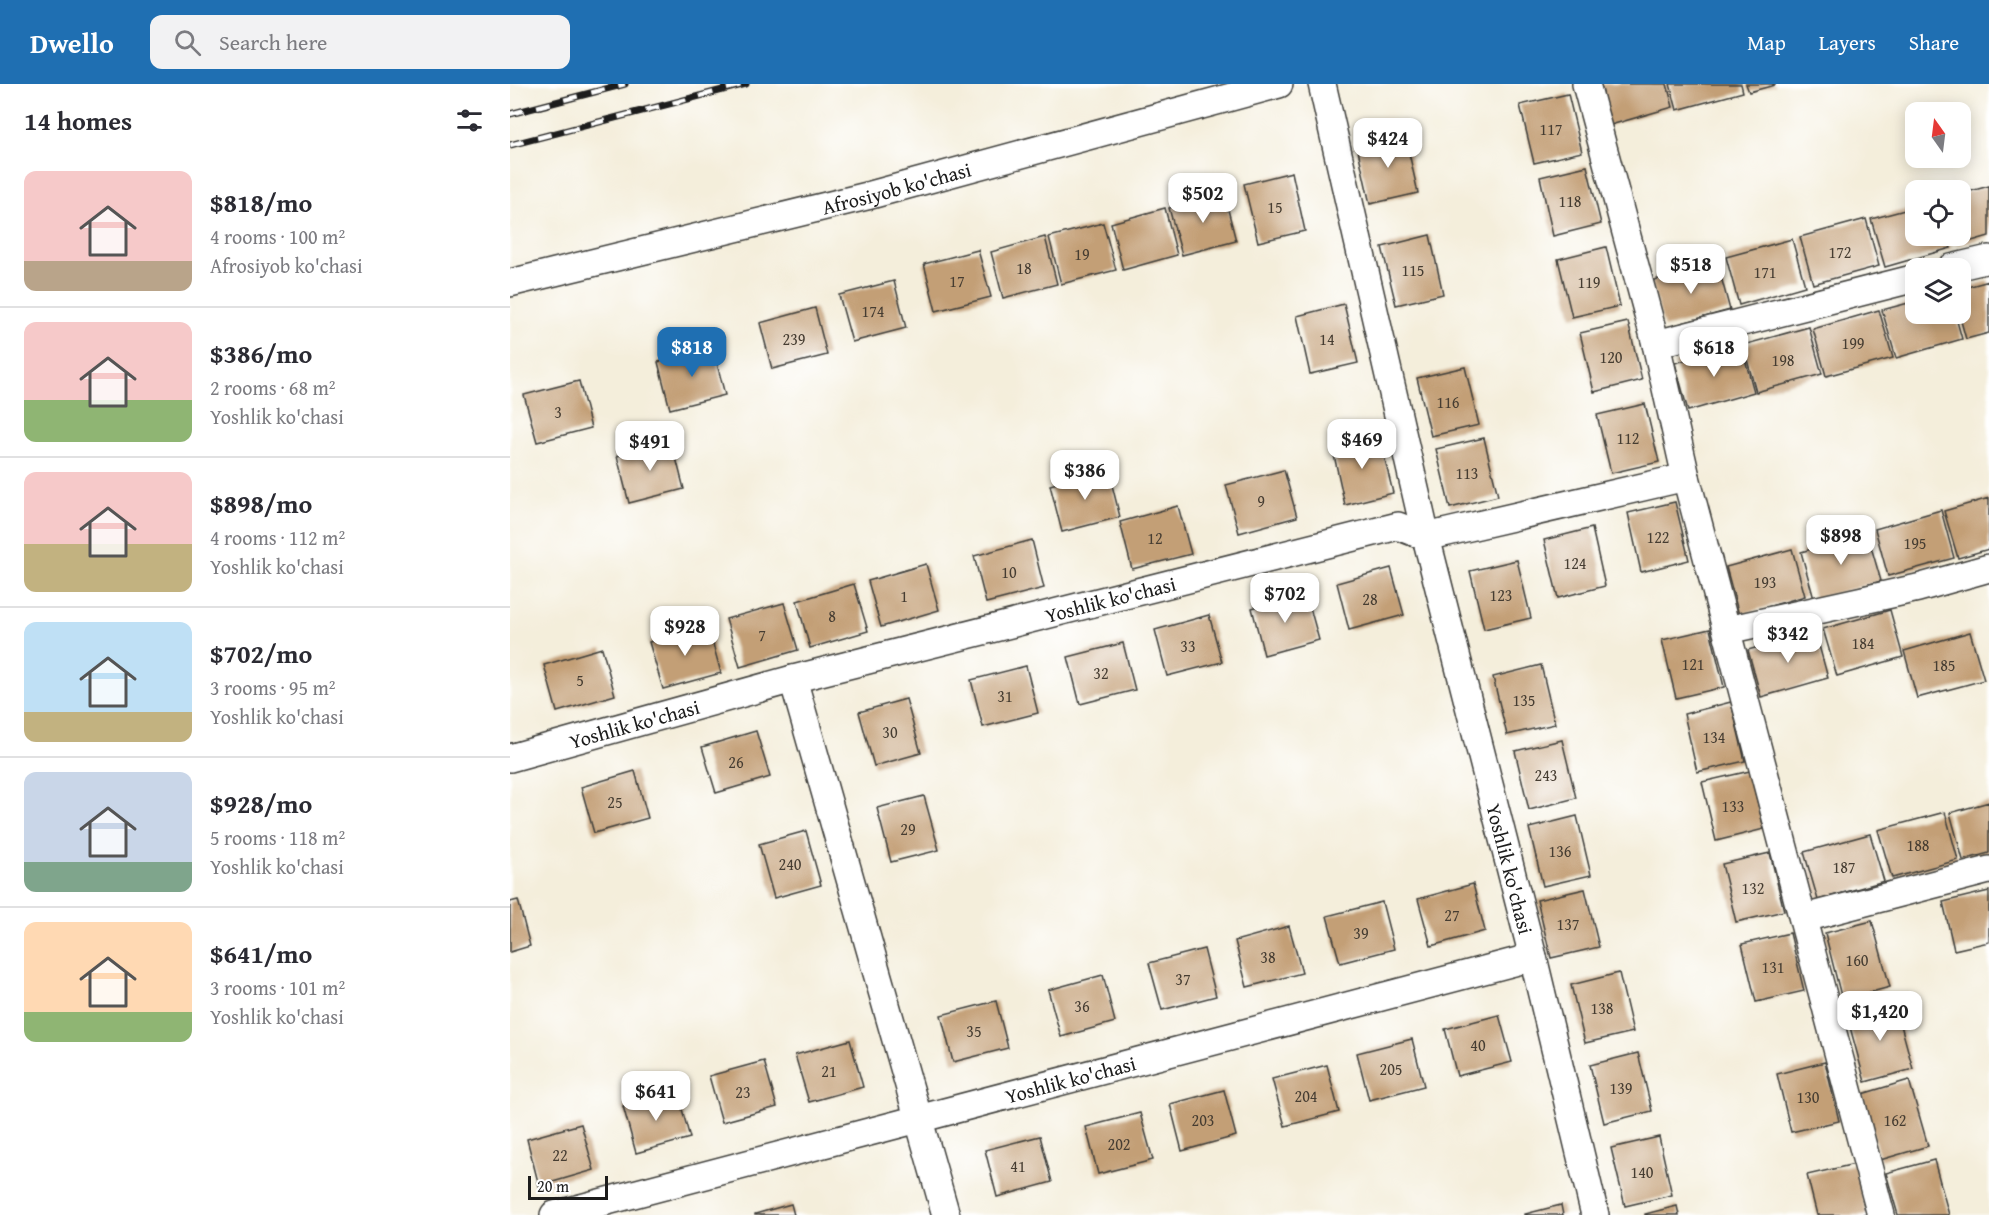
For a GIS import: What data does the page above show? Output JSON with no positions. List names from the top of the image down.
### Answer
{
  "streets": {
    "street": ["Afrosiyob ko'chasi", "Yoshlik ko'chasi"]
  },
  "house_numbers": [
    "117",
    "118",
    "15",
    "172",
    "19",
    "18",
    "115",
    "171",
    "17",
    "119",
    "174",
    "239",
    "14",
    "199",
    "120",
    "198",
    "116",
    "3",
    "112",
    "113",
    "9",
    "122",
    "12",
    "195",
    "124",
    "10",
    "193",
    "123",
    "1",
    "28",
    "8",
    "7",
    "184",
    "33",
    "121",
    "185",
    "32",
    "5",
    "31",
    "135",
    "30",
    "134",
    "26",
    "243",
    "25",
    "133",
    "29",
    "188",
    "136",
    "240",
    "187",
    "132",
    "27",
    "137",
    "39",
    "38",
    "160",
    "131",
    "37",
    "36",
    "138",
    "35",
    "40",
    "205",
    "21",
    "139",
    "23",
    "204",
    "130",
    "203",
    "162",
    "202",
    "22",
    "41",
    "140"
  ],
  "scale_bar": "20 m",
  "north": "top",
  "page": {
    "header": "Dwello",
    "search": "Search here",
    "nav": ["Map", "Layers", "Share"],
    "heading": "14 homes",
    "price": [
      "$424",
      "$502",
      "$518",
      "$818",
      "$618",
      "$469",
      "$491",
      "$386",
      "$898",
      "$702",
      "$928",
      "$342",
      "$1,420",
      "$641"
    ],
    "list": [
      {
        "name": "$818/mo",
        "note": "4 rooms · 100 m² · Afrosiyob ko'chasi"
      },
      {
        "name": "$386/mo",
        "note": "2 rooms · 68 m² · Yoshlik ko'chasi"
      },
      {
        "name": "$898/mo",
        "note": "4 rooms · 112 m² · Yoshlik ko'chasi"
      },
      {
        "name": "$702/mo",
        "note": "3 rooms · 95 m² · Yoshlik ko'chasi"
      },
      {
        "name": "$928/mo",
        "note": "5 rooms · 118 m² · Yoshlik ko'chasi"
      },
      {
        "name": "$641/mo",
        "note": "3 rooms · 101 m² · Yoshlik ko'chasi"
      }
    ],
    "scale": "20 m"
  }
}
